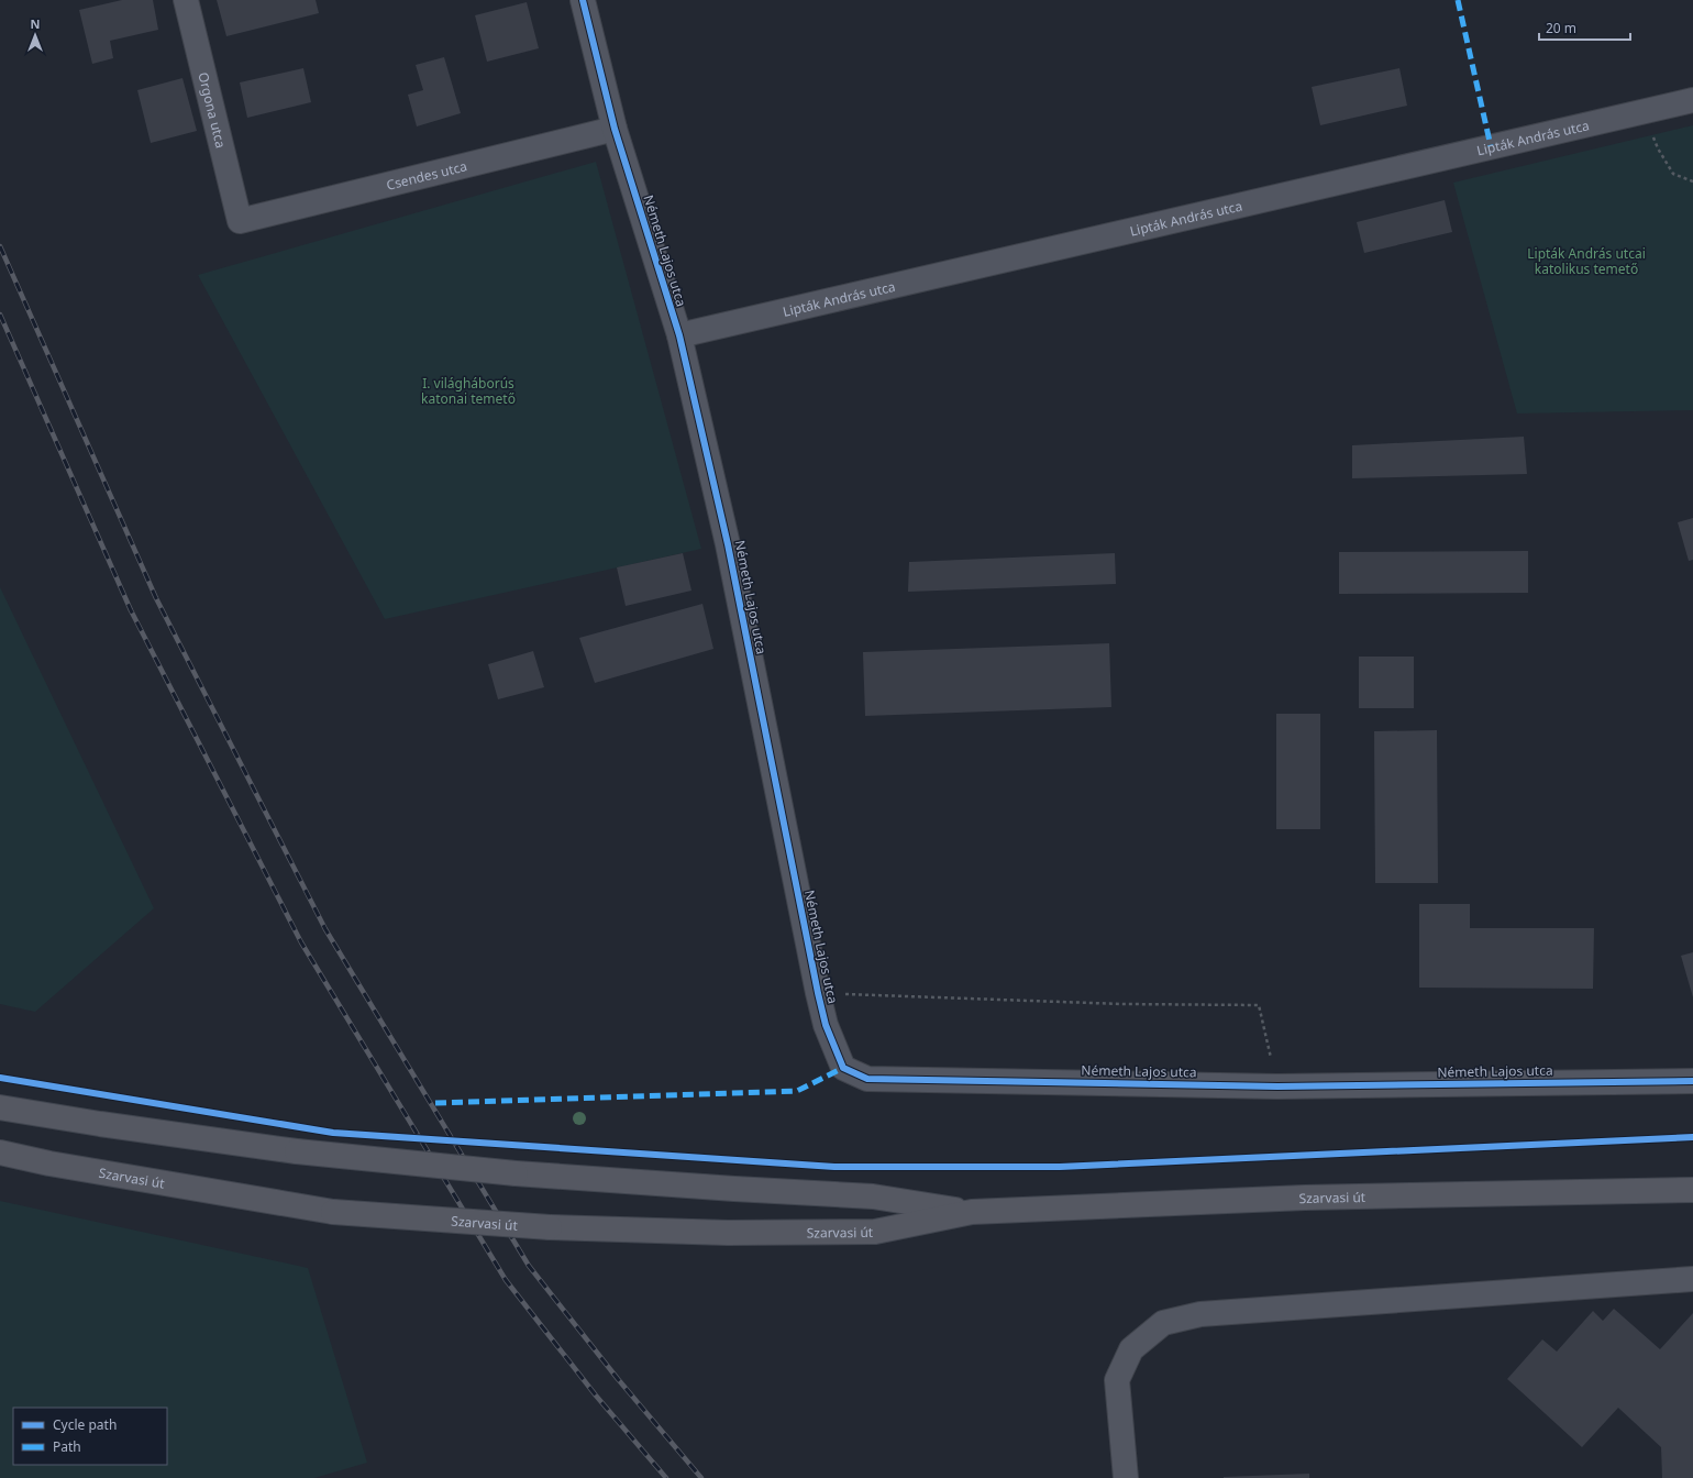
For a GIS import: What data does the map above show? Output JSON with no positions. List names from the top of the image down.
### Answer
{
  "streets": {
    "main road": ["Szarvasi út"],
    "street": [
      "Orgona utca",
      "Lipták András utca",
      "Csendes utca",
      "Németh Lajos utca"
    ]
  },
  "crossings": [
    ["Orgona utca", "Csendes utca"],
    ["Lipták András utca", "Németh Lajos utca"],
    ["Csendes utca", "Németh Lajos utca"]
  ],
  "parks": ["Lipták András utcai katolikus temető", "I. világháborús katonai temető"],
  "legend": ["Cycle path", "Path"],
  "scale_bar": "20 m",
  "north": "top"
}
